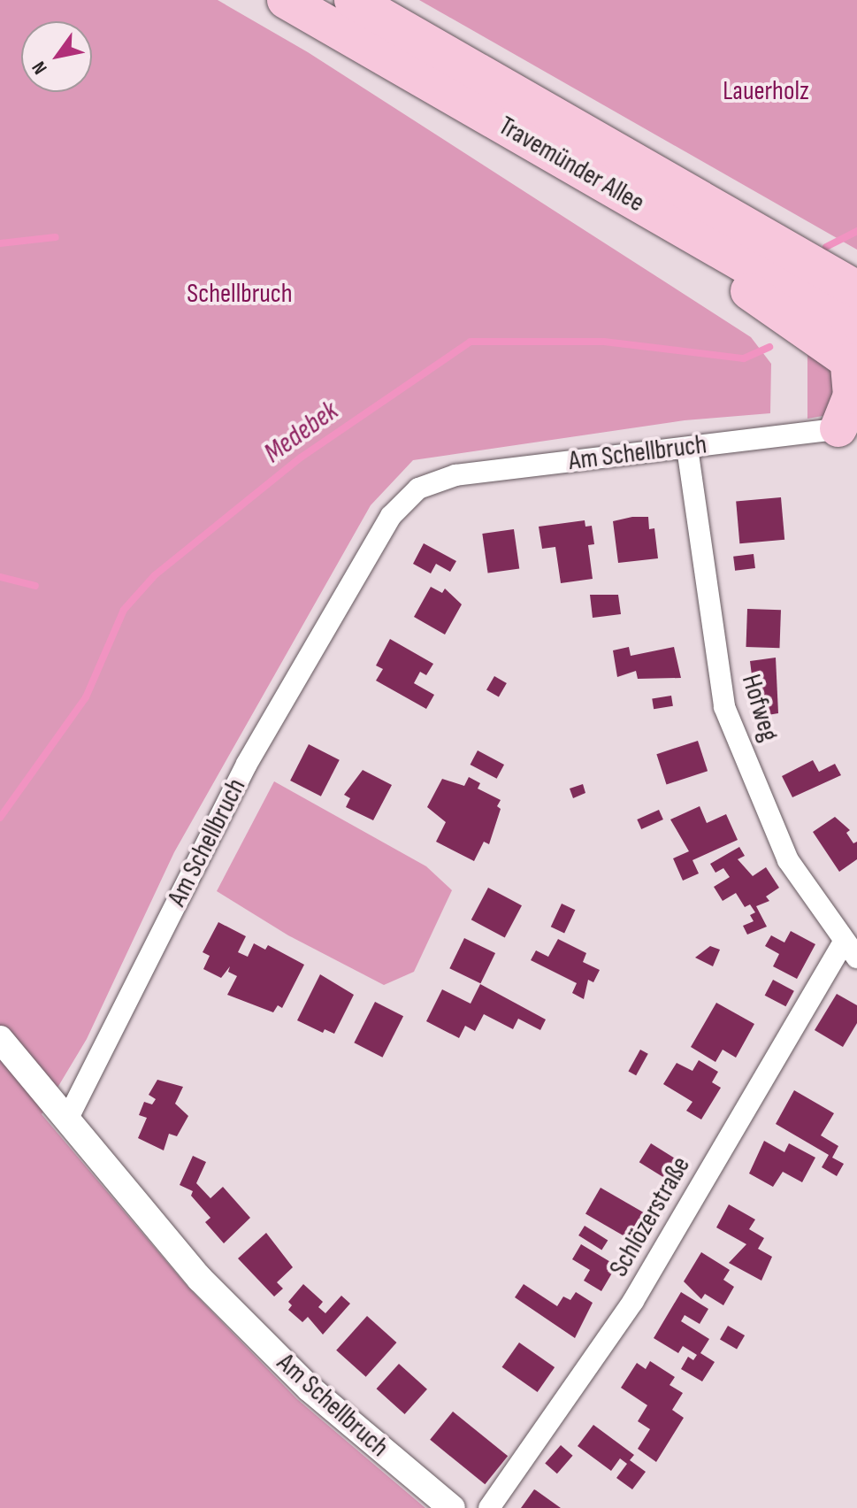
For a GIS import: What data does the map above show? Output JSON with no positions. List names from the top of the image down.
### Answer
{
  "streets": {
    "highway": ["Travemünder Allee"],
    "street": ["Am Schellbruch", "Hofweg", "Schlözerstraße"]
  },
  "crossings": [
    ["Am Schellbruch", "Hofweg"],
    ["Hofweg", "Schlözerstraße"]
  ],
  "water": ["Medebek"],
  "parks": ["Lauerholz", "Schellbruch"],
  "north": "bottom left"
}
